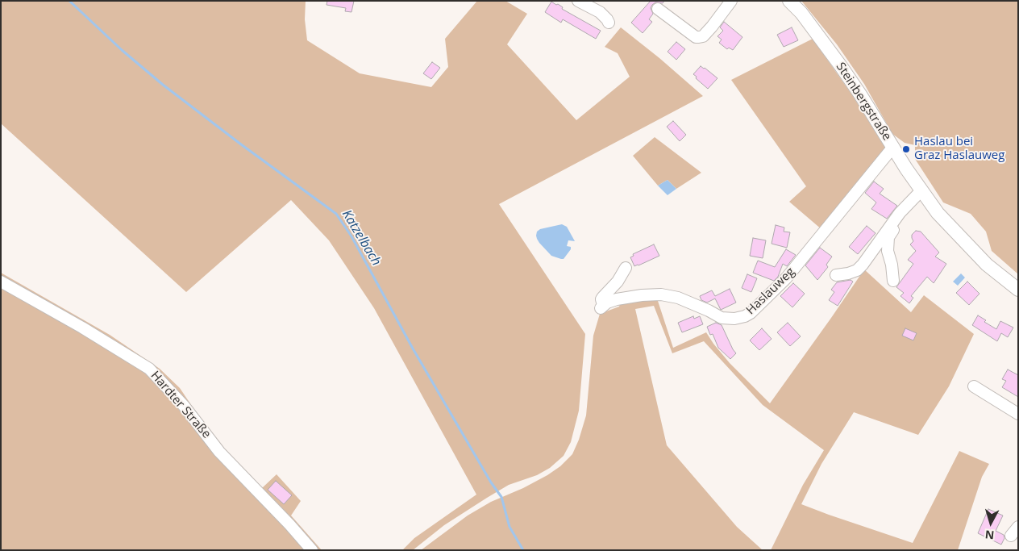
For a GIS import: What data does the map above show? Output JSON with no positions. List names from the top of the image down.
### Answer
{
  "streets": {
    "main road": ["Steinbergstraße"],
    "street": ["Haslauweg", "Hardter Straße"]
  },
  "crossings": [
    ["Steinbergstraße", "Haslauweg"]
  ],
  "water": ["Katzelbach"],
  "places": ["Haslau bei Graz Haslauweg"],
  "north": "bottom"
}
